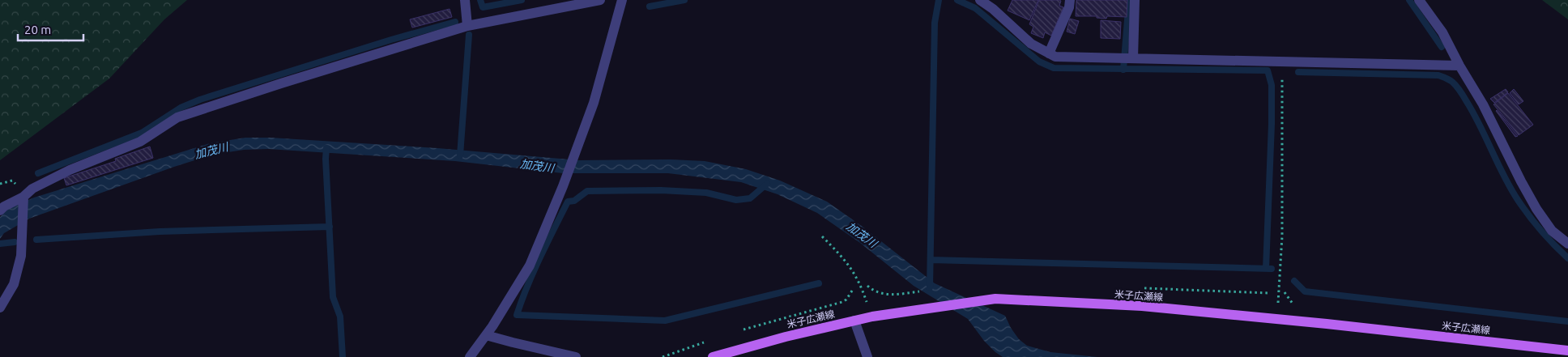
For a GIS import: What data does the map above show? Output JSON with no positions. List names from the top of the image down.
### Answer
{
  "streets": {
    "main road": ["米子広瀬線"]
  },
  "water": ["加茂川"],
  "scale_bar": "20 m"
}
